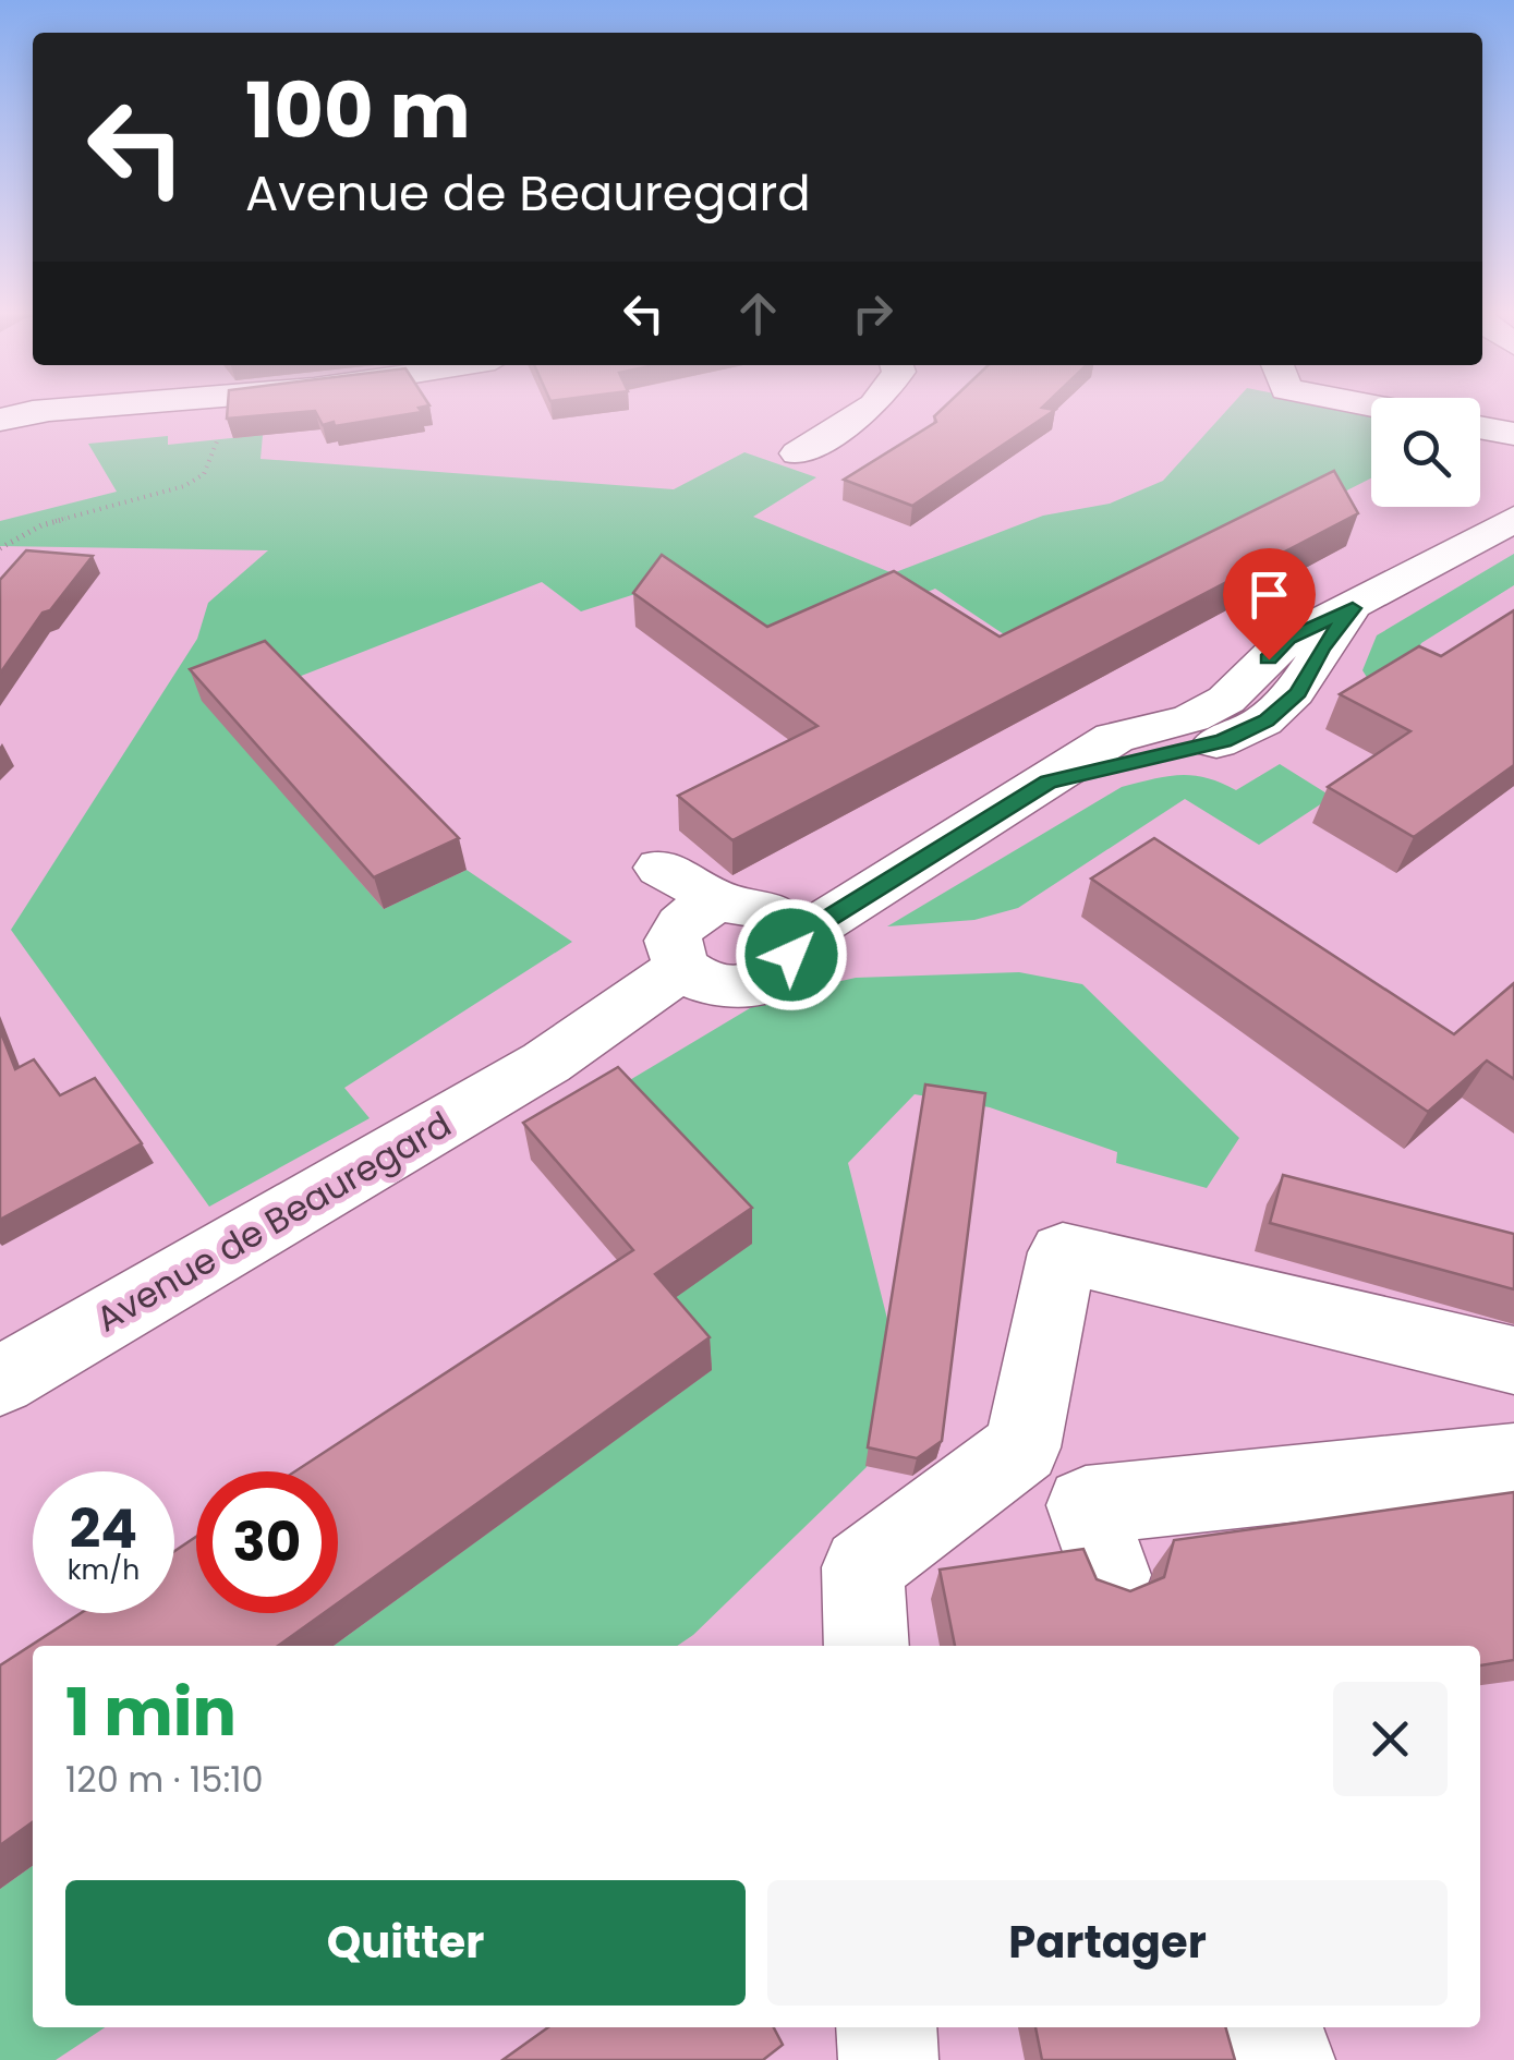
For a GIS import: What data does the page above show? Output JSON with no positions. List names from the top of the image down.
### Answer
{
  "streets": {
    "street": ["Avenue de Beauregard"]
  },
  "page": {
    "turn": ["100 m", "Avenue de Beauregard"],
    "speed": "24 km/h",
    "limit": "30",
    "heading": ["1 min", "120 m · 15:10"],
    "buttons": ["Quitter", "Partager"]
  }
}
